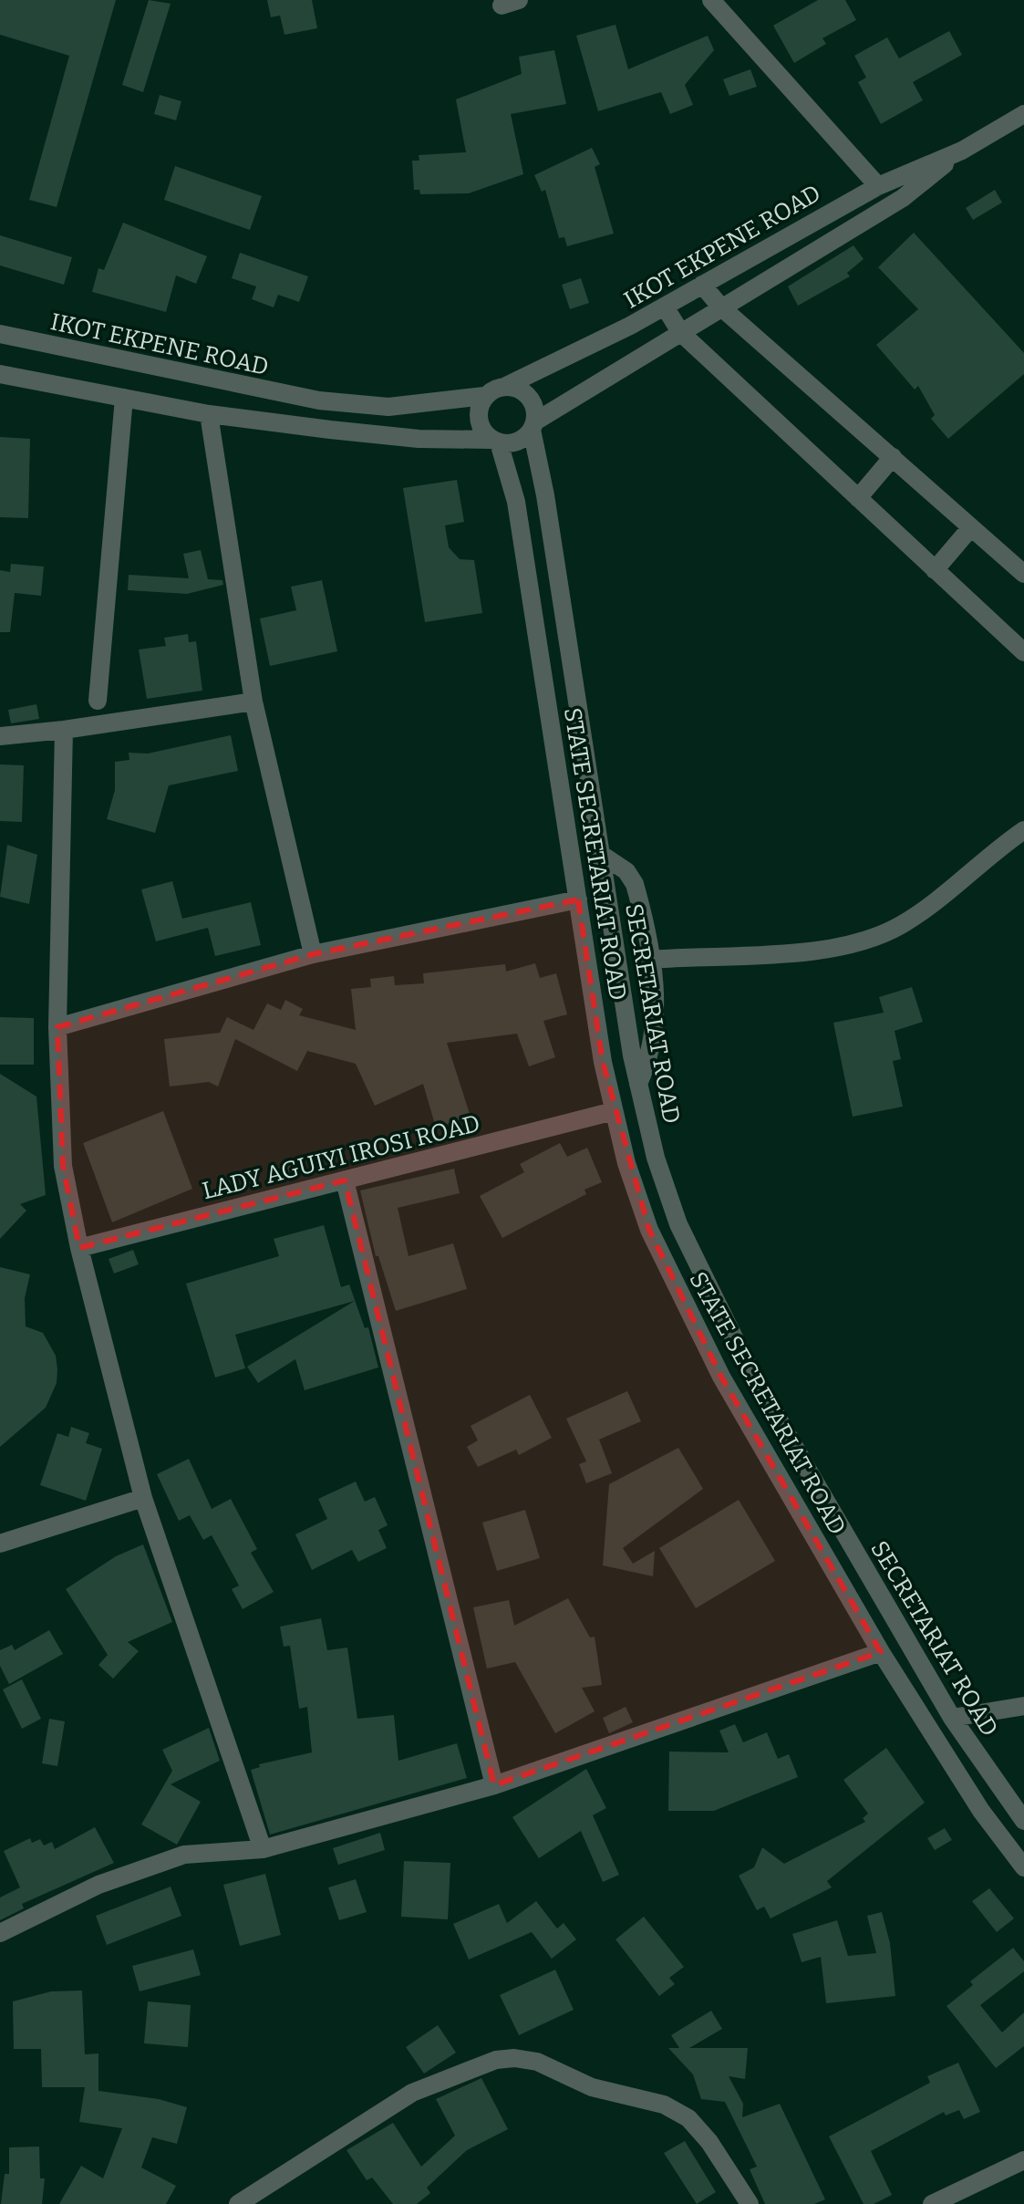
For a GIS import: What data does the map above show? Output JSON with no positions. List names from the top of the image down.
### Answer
{
  "streets": {
    "street": [
      "IKOT EKPENE ROAD",
      "STATE SECRETARIAT ROAD",
      "SECRETARIAT ROAD",
      "LADY AGUIYI IROSI ROAD"
    ]
  },
  "crossings": [
    ["IKOT EKPENE ROAD", "STATE SECRETARIAT ROAD"],
    ["IKOT EKPENE ROAD", "SECRETARIAT ROAD"],
    ["STATE SECRETARIAT ROAD", "SECRETARIAT ROAD"],
    ["STATE SECRETARIAT ROAD", "LADY AGUIYI IROSI ROAD"]
  ]
}
